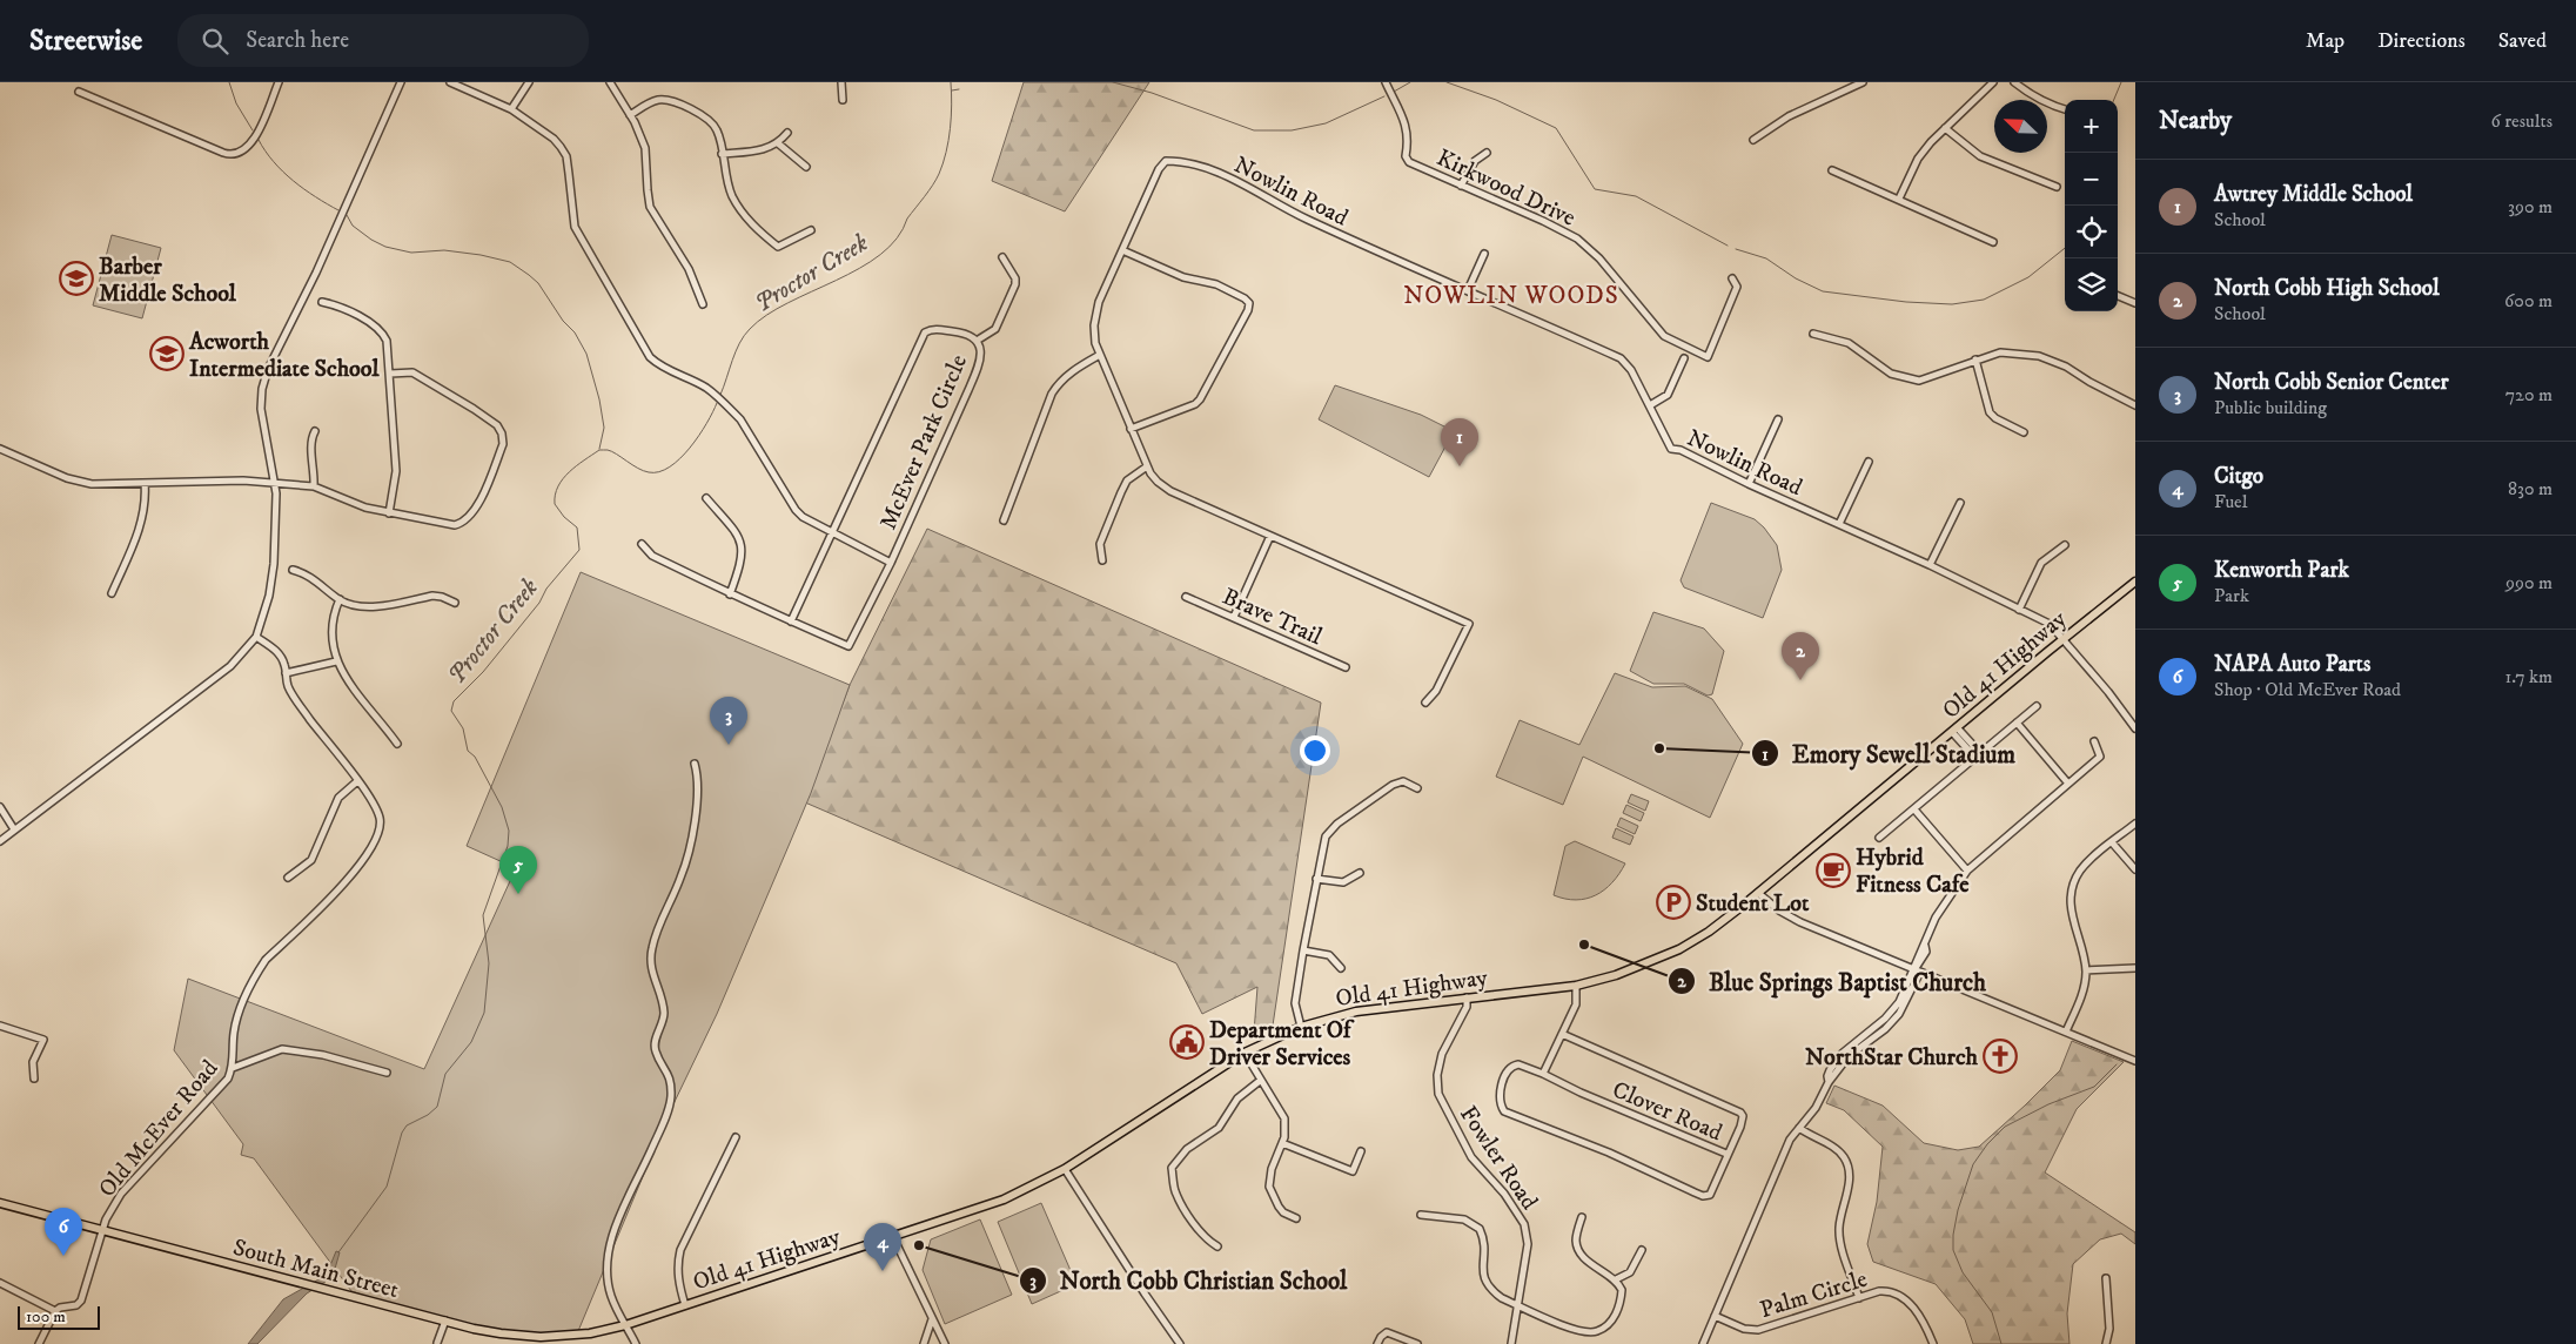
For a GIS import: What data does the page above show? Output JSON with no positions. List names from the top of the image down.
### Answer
{
  "streets": {
    "main road": ["Old 41 Highway", "South Main Street"],
    "street": [
      "Kirkwood Drive",
      "Nowlin Road",
      "McEver Park Circle",
      "Brave Trail",
      "Clover Road",
      "Old McEver Road",
      "Fowler Road",
      "Palm Circle"
    ]
  },
  "crossings": [
    ["Nowlin Road", "Old 41 Highway"],
    ["Old 41 Highway", "Fowler Road"],
    ["Old 41 Highway", "South Main Street"],
    ["Old McEver Road", "South Main Street"]
  ],
  "districts": ["NOWLIN WOODS"],
  "water": ["Proctor Creek"],
  "places": {
    "school or university": ["Barber Middle School", "Acworth Intermediate School"],
    "other": ["Emory Sewell Stadium", "Blue Springs Baptist Church", "North Cobb Christian School"],
    "cafe": ["Hybrid Fitness Cafe"],
    "parking": ["Student Lot"],
    "public building": ["Department Of Driver Services"],
    "church": ["NorthStar Church"]
  },
  "scale_bar": "100 m",
  "north": "top left",
  "page": {
    "header": "Streetwise",
    "search": "Search here",
    "nav": ["Map", "Directions", "Saved"],
    "heading": ["Nearby", "6 results"],
    "map_buttons": ["+", "−"],
    "list": [
      {
        "mark": "1",
        "name": "Awtrey Middle School",
        "note": "School",
        "value": "390 m"
      },
      {
        "mark": "2",
        "name": "North Cobb High School",
        "note": "School",
        "value": "600 m"
      },
      {
        "mark": "3",
        "name": "North Cobb Senior Center",
        "note": "Public building",
        "value": "720 m"
      },
      {
        "mark": "4",
        "name": "Citgo",
        "note": "Fuel",
        "value": "830 m"
      },
      {
        "mark": "5",
        "name": "Kenworth Park",
        "note": "Park",
        "value": "990 m"
      },
      {
        "mark": "6",
        "name": "NAPA Auto Parts",
        "note": "Shop · Old McEver Road",
        "value": "1.7 km"
      }
    ],
    "pins": [
      "1",
      "2",
      "3",
      "5",
      "6",
      "4"
    ],
    "scale": "100 m"
  }
}
